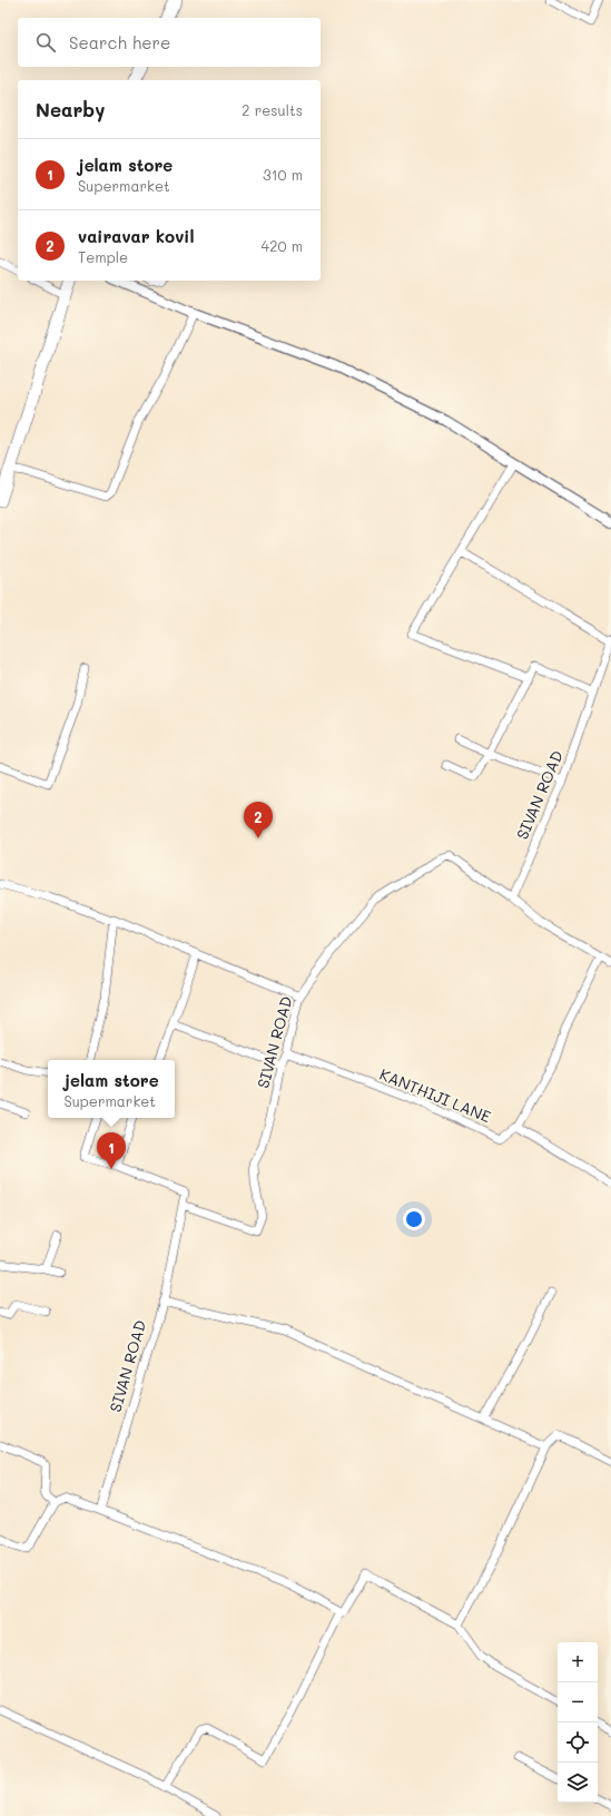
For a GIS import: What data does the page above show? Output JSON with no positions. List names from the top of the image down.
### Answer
{
  "streets": {
    "street": ["SIVAN ROAD", "KANTHIJI LANE"]
  },
  "crossings": [
    ["SIVAN ROAD", "KANTHIJI LANE"]
  ],
  "page": {
    "search": "Search here",
    "heading": ["Nearby", "2 results"],
    "list": [
      {
        "mark": "1",
        "name": "jelam store",
        "note": "Supermarket",
        "value": "310 m"
      },
      {
        "mark": "2",
        "name": "vairavar kovil",
        "note": "Temple",
        "value": "420 m"
      }
    ],
    "pins": ["2", "1"],
    "popup": ["jelam store", "Supermarket"],
    "map_buttons": ["+", "−"]
  }
}
